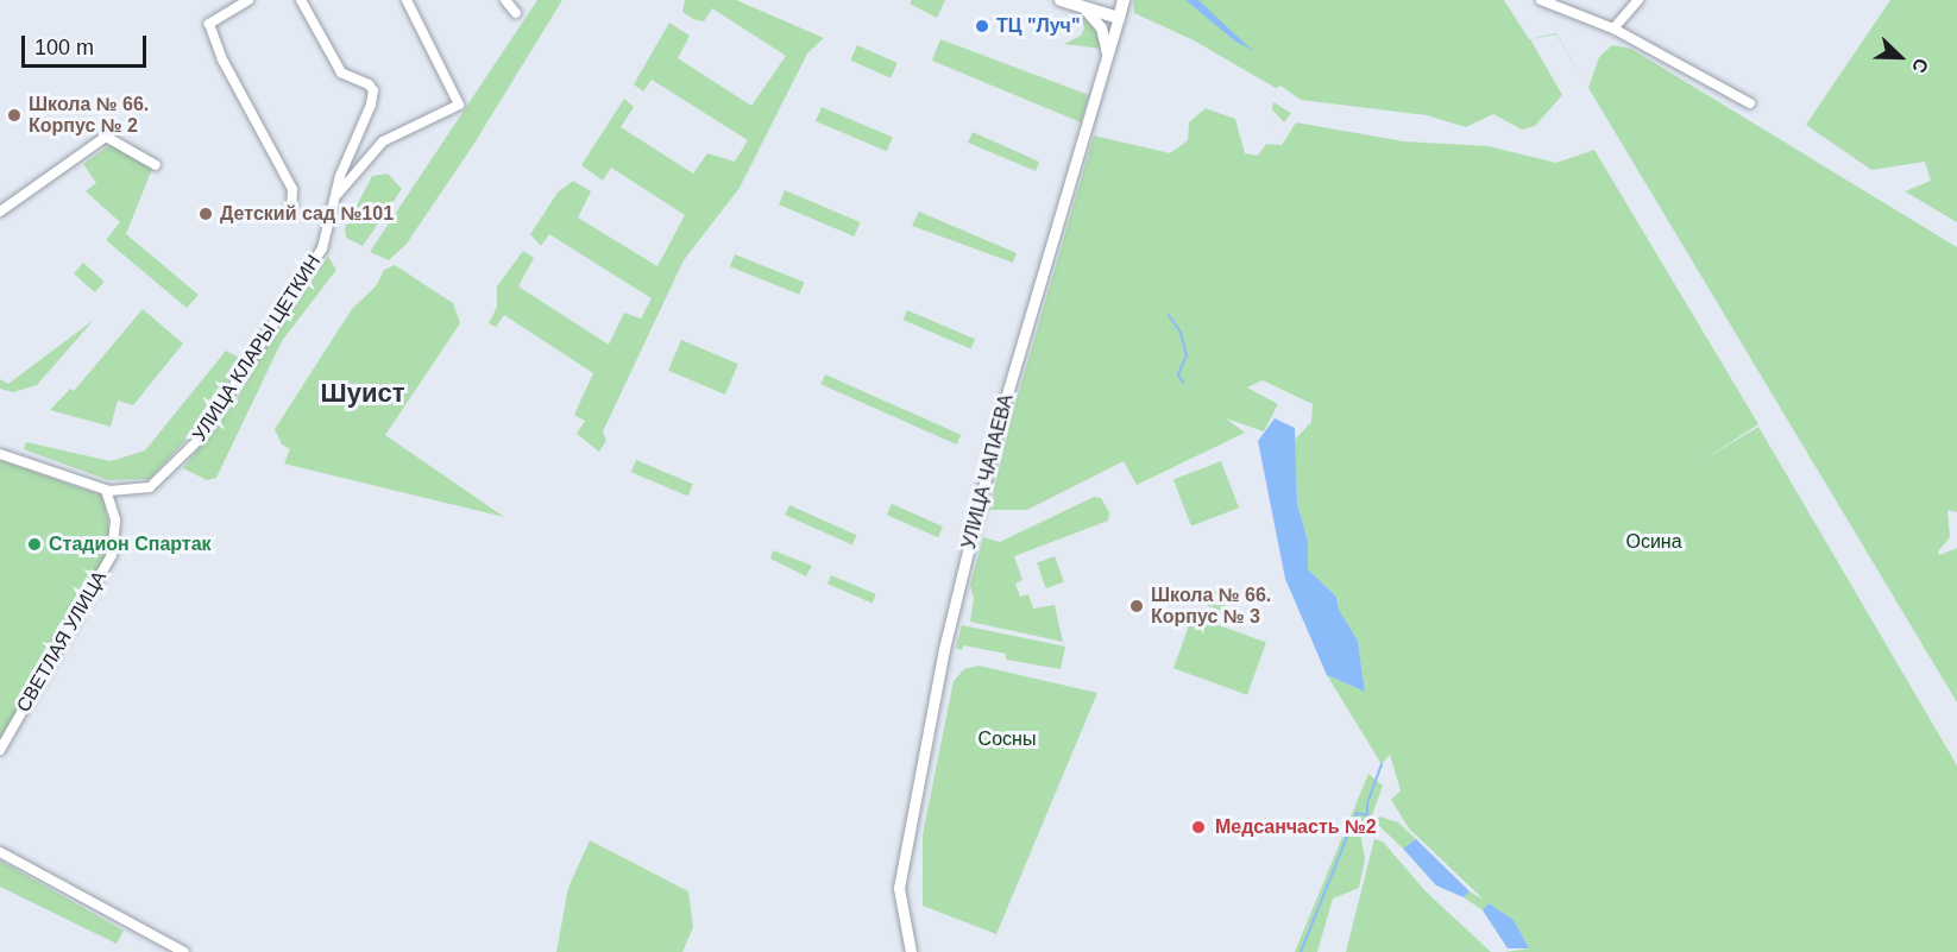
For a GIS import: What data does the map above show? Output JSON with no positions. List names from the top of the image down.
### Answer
{
  "streets": {
    "main road": ["УЛИЦА ЧАПАЕВА"],
    "street": ["УЛИЦА КЛАРЫ ЦЕТКИН", "СВЕТЛАЯ УЛИЦА"]
  },
  "crossings": [
    ["УЛИЦА КЛАРЫ ЦЕТКИН", "СВЕТЛАЯ УЛИЦА"]
  ],
  "districts": ["Шуист"],
  "parks": ["Осина", "Сосны"],
  "places": [
    "ТЦ \"Луч\"",
    "Школа № 66. Корпус № 2",
    "Детский сад №101",
    "Стадион Спартак",
    "Школа № 66. Корпус № 3",
    "Медсанчасть №2"
  ],
  "scale_bar": "100 m",
  "north": "bottom right"
}
